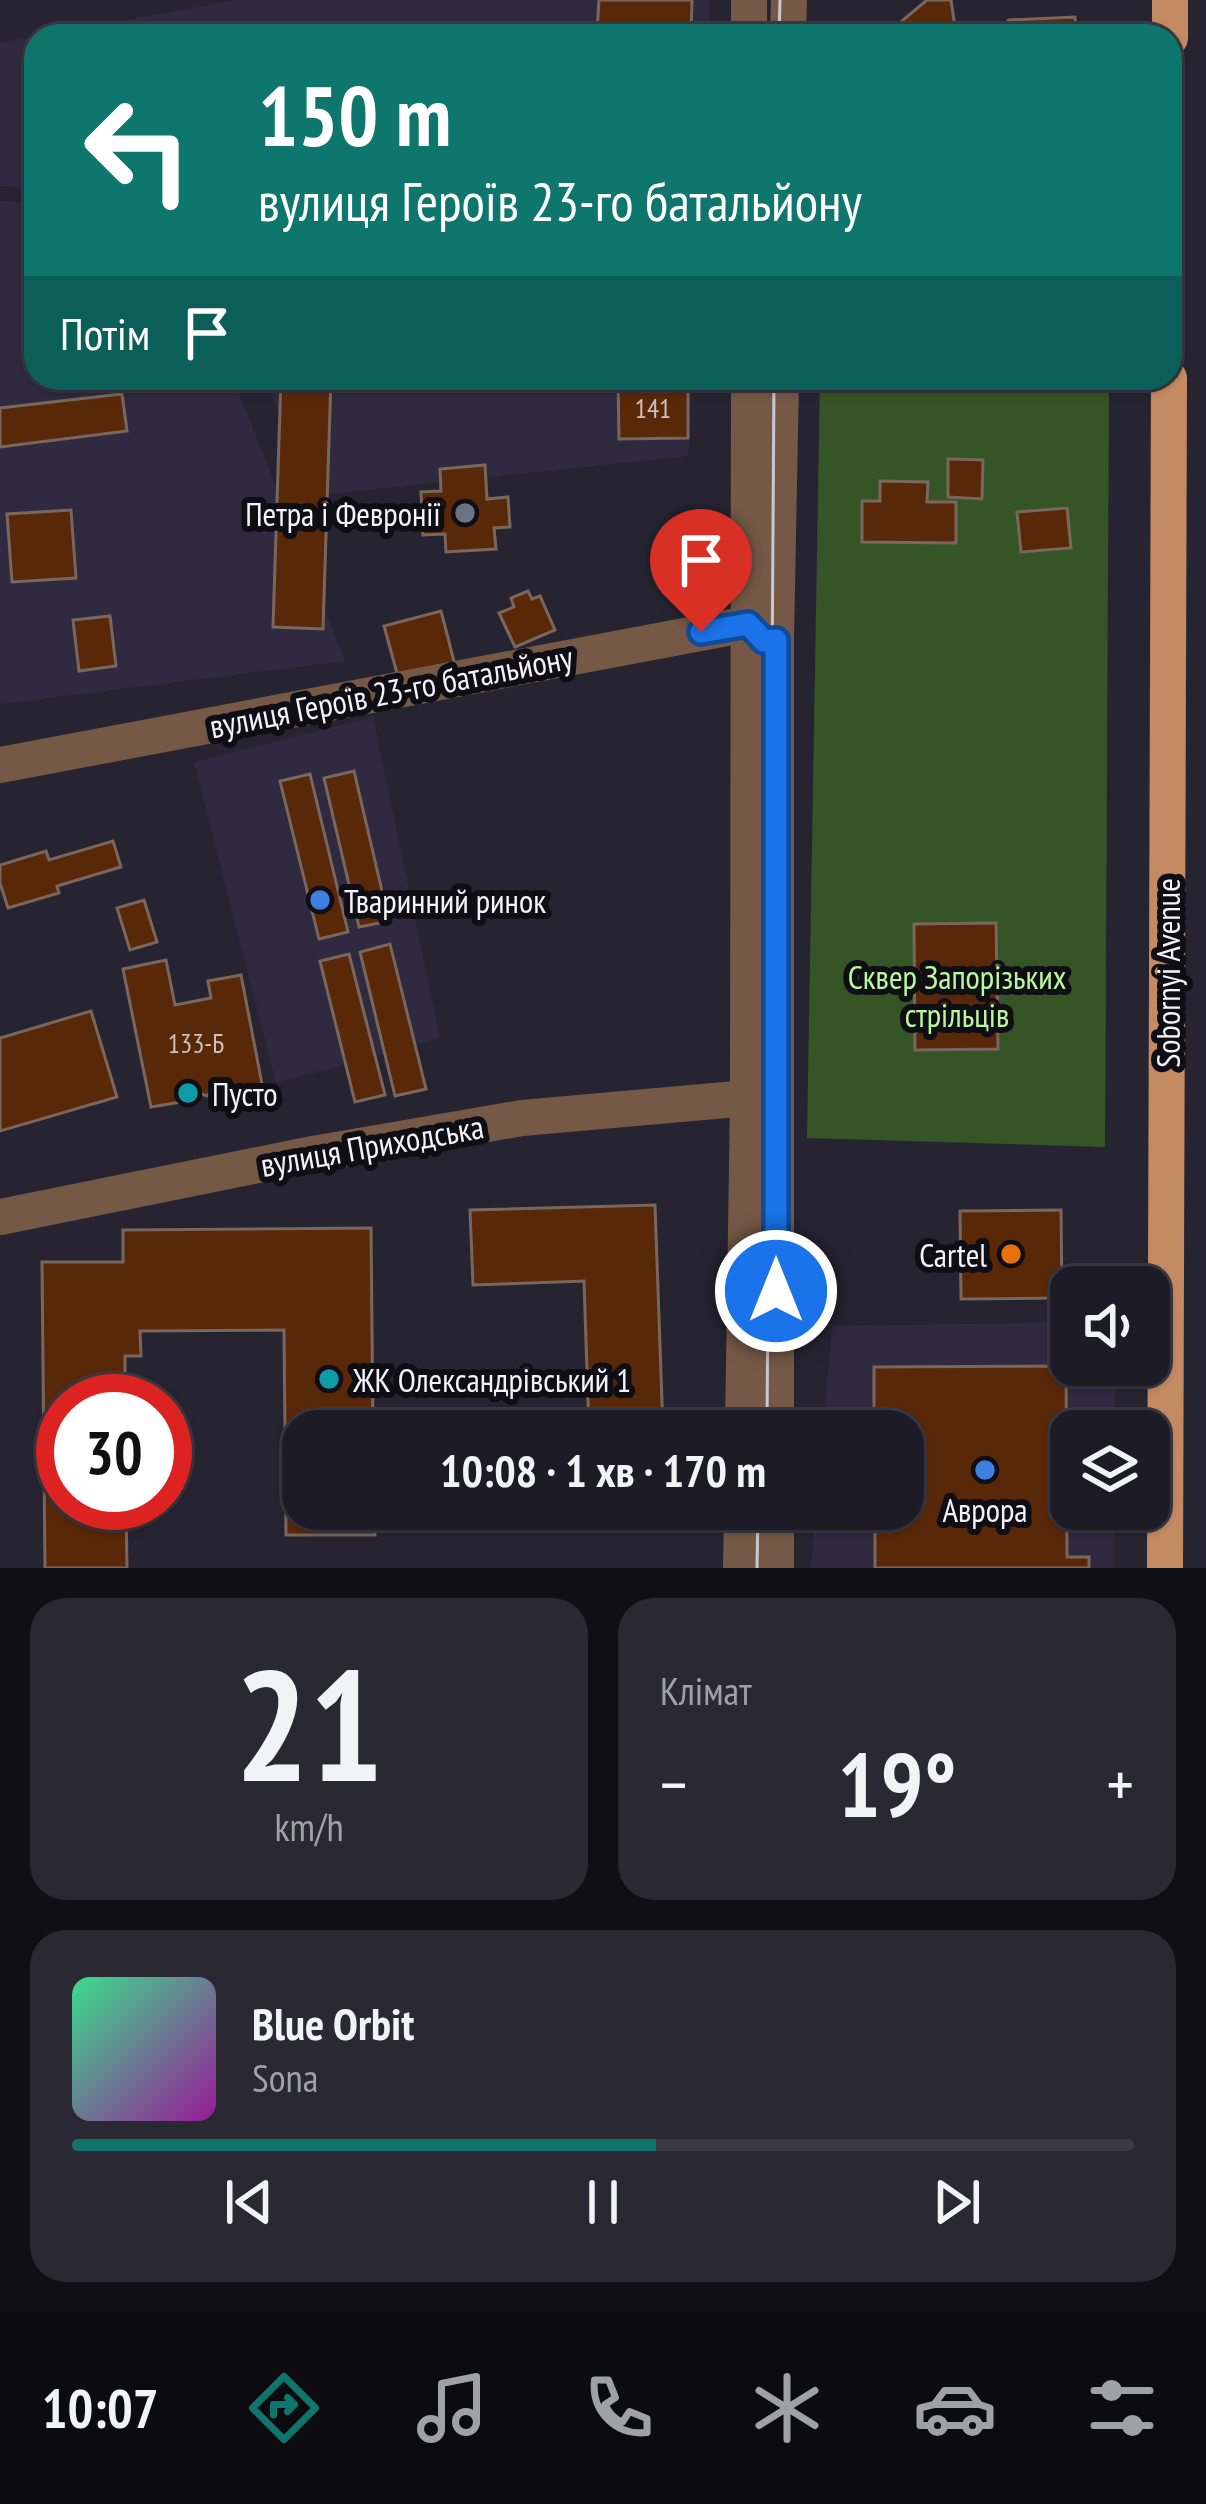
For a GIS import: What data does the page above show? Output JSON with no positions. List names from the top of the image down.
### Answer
{
  "streets": {
    "main road": ["Sobornyi Avenue"],
    "street": ["вулиця Героїв 23-го батальйону", "вулиця Приходська"]
  },
  "parks": ["Сквер Запорізьких стрільців"],
  "places": [
    "Петра і Февронії",
    "Тваринний ринок",
    "Пусто",
    "Cartel",
    "ЖК Олександрівський 1",
    "Аврора"
  ],
  "house_numbers": ["141", "133-Б"],
  "page": {
    "turn": ["150 m", "вулиця Героїв 23-го батальйону"],
    "then": "Потім",
    "limit": "30",
    "trip": "10:08 · 1 хв · 170 m",
    "tile": [
      ["21", "km/h"],
      "Клімат"
    ],
    "heat": ["−", "19°", "+"],
    "song": ["Blue Orbit", "Sona"],
    "tabs": "10:07"
  }
}
